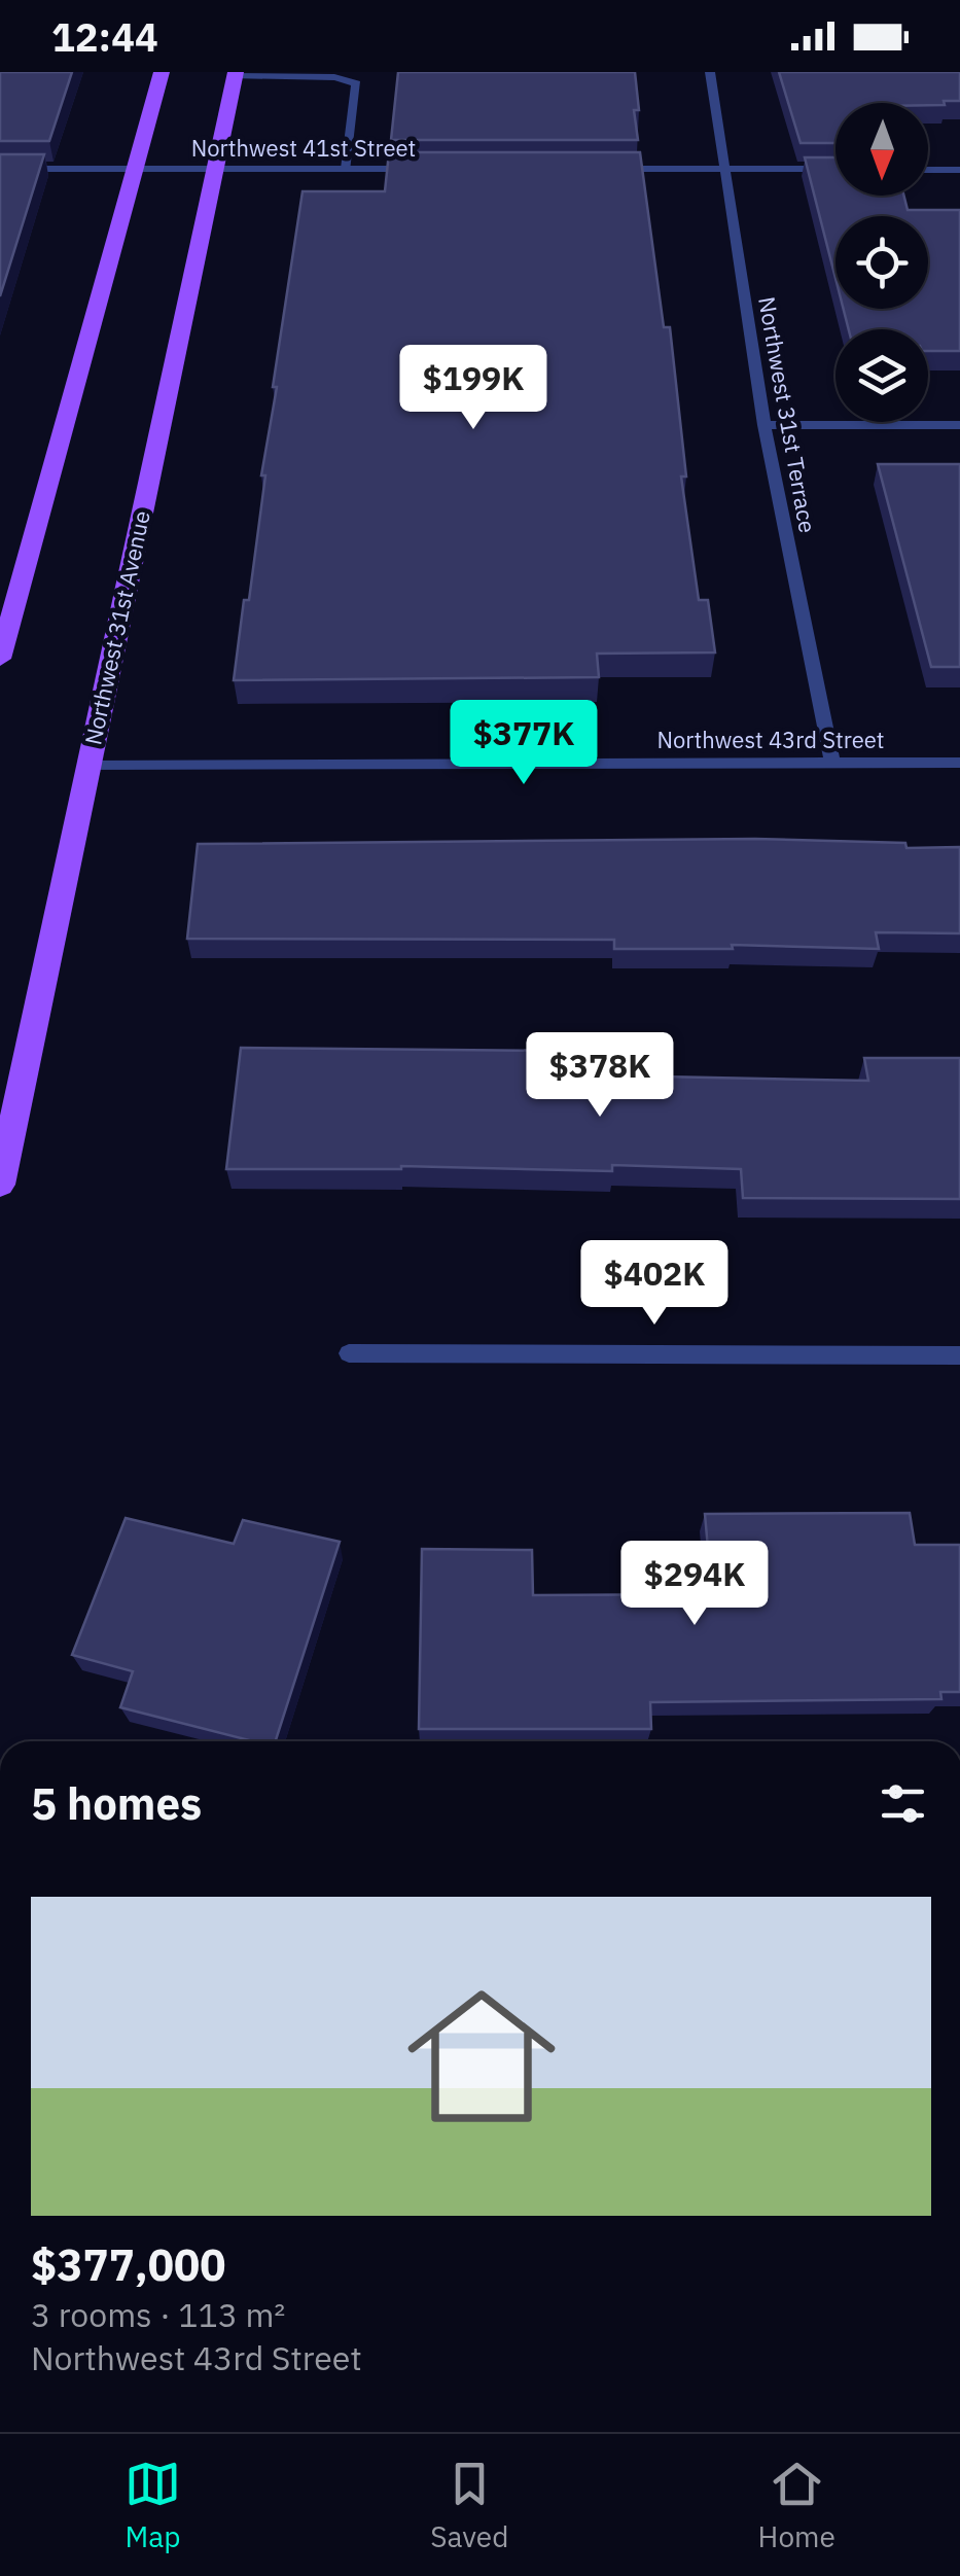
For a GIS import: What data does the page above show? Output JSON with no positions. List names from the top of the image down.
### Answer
{
  "streets": {
    "main road": ["Northwest 31st Avenue"],
    "street": ["Northwest 41st Street", "Northwest 31st Terrace", "Northwest 43rd Street"]
  },
  "crossings": [
    ["Northwest 41st Street", "Northwest 31st Avenue"],
    ["Northwest 31st Terrace", "Northwest 43rd Street"],
    ["Northwest 31st Avenue", "Northwest 43rd Street"]
  ],
  "north": "bottom",
  "page": {
    "status": "12:44",
    "price": [
      "$199K",
      "$377K",
      "$378K",
      "$402K",
      "$294K"
    ],
    "heading": "5 homes",
    "list": [
      {
        "name": "$377,000",
        "note": "3 rooms · 113 m² · Northwest 43rd Street"
      }
    ],
    "tabs": ["Map", "Saved", "Home"]
  }
}
